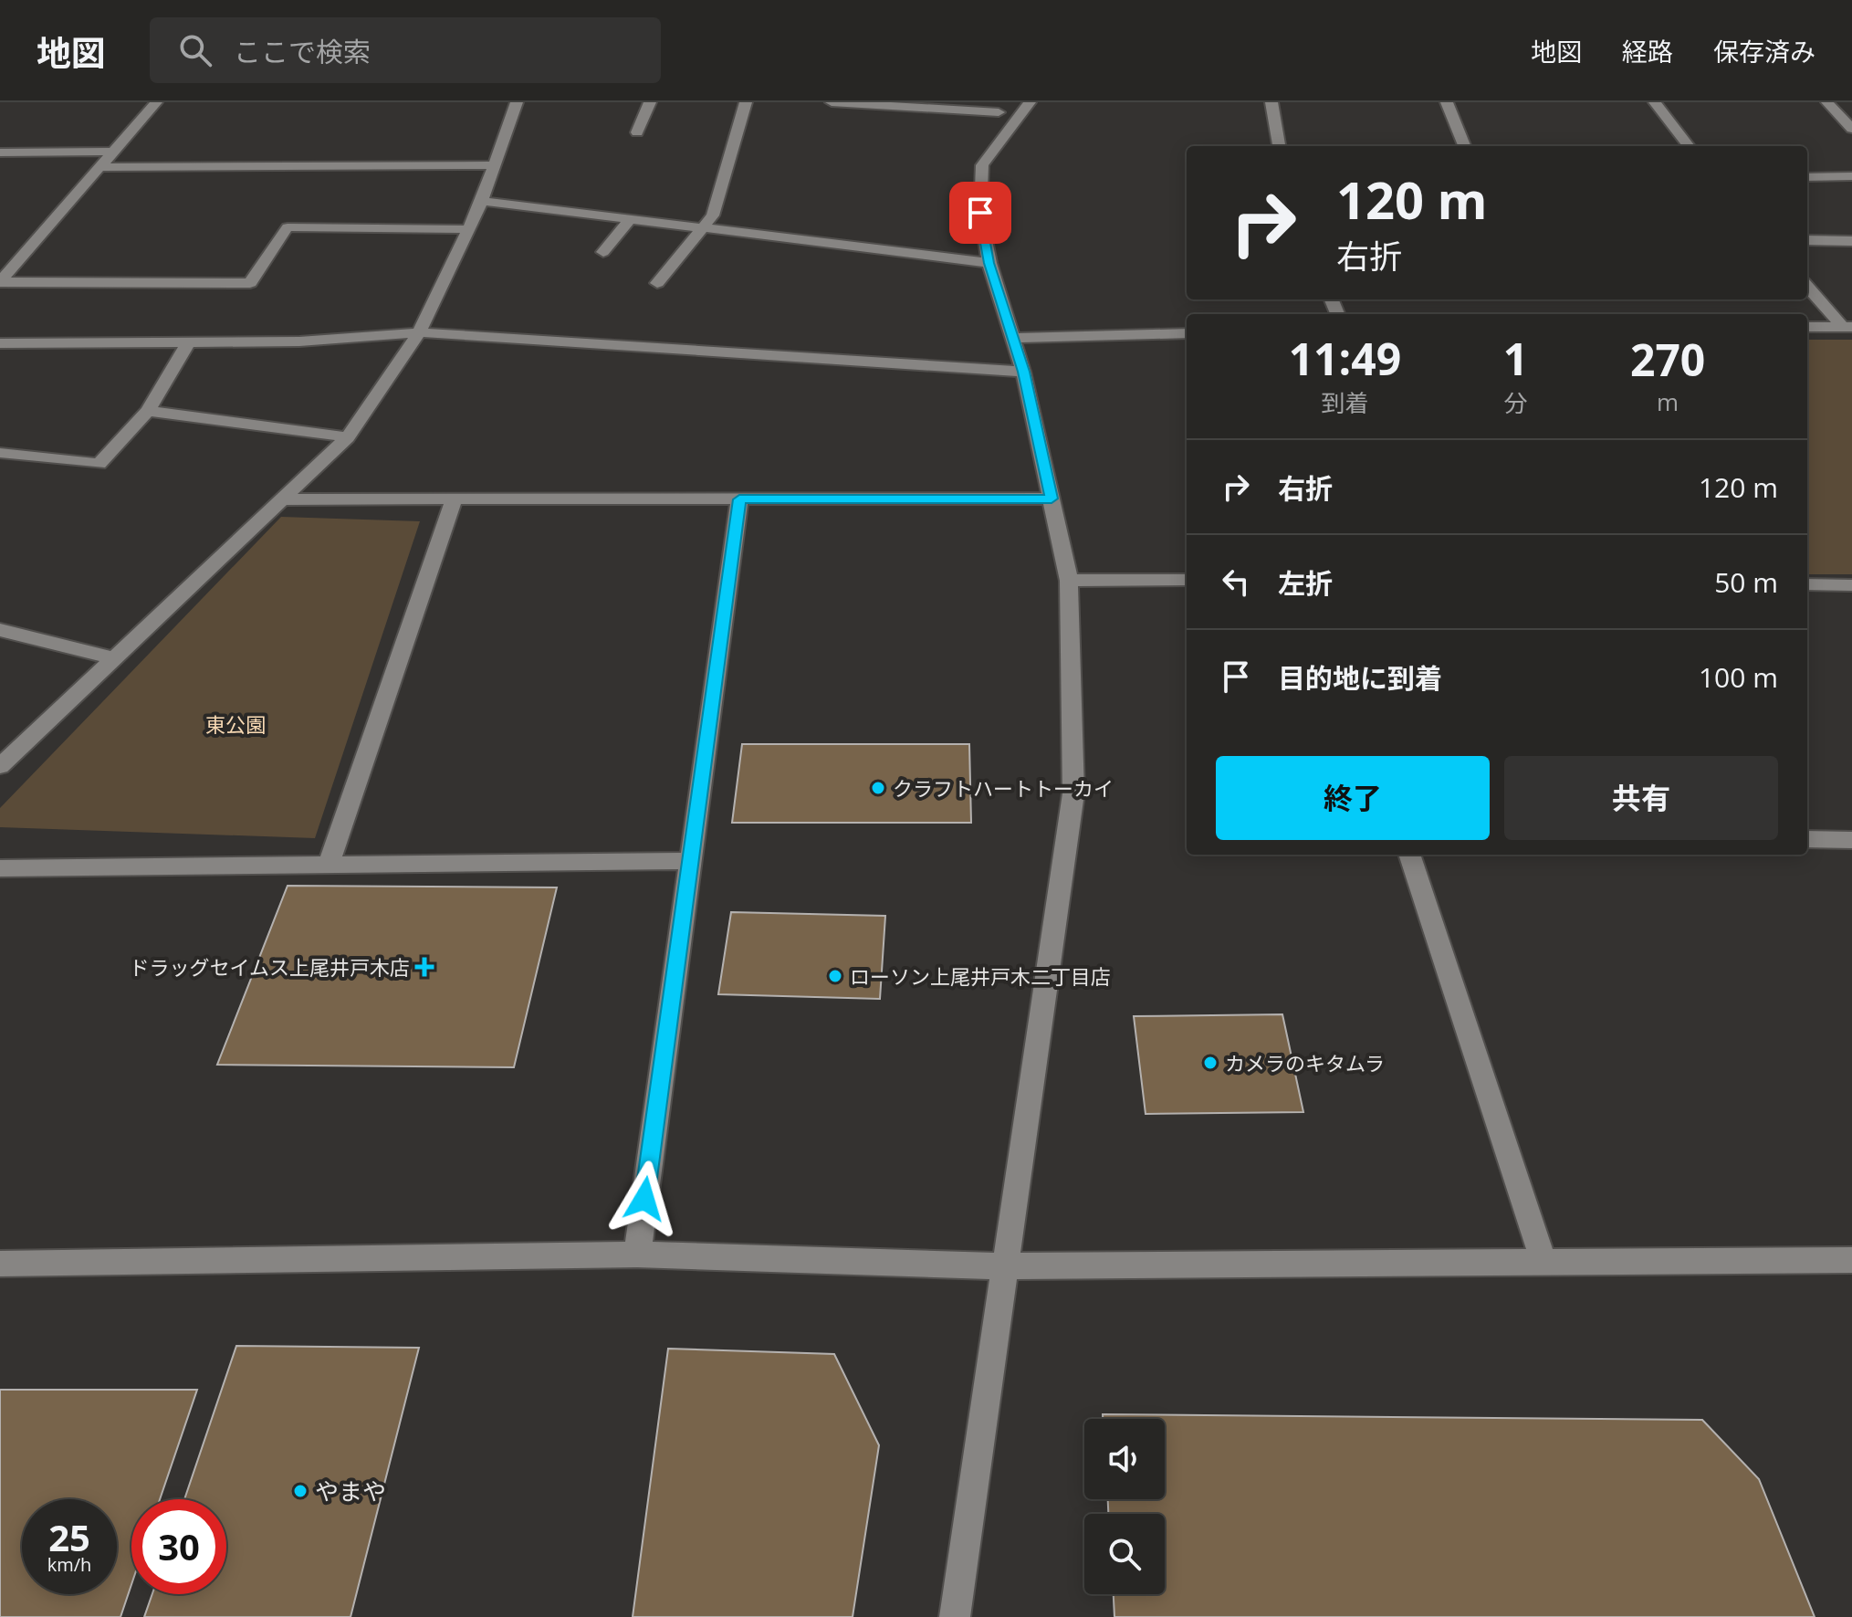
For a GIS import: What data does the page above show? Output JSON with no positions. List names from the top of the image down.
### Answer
{
  "parks": ["東公園"],
  "places": {
    "other": [
      "クラフトハートトーカイ",
      "ローソン上尾井戸木二丁目店",
      "カメラのキタムラ",
      "やまや"
    ],
    "health": ["ドラッグセイムス上尾井戸木店"]
  },
  "page": {
    "header": "地図",
    "search": "ここで検索",
    "nav": ["地図", "経路", "保存済み"],
    "turn": ["120 m", "右折"],
    "eta": [
      "11:49",
      "到着",
      "1",
      "分",
      "270",
      "m"
    ],
    "list": [
      {
        "name": "右折",
        "value": "120 m"
      },
      {
        "name": "左折",
        "value": "50 m"
      },
      {
        "name": "目的地に到着",
        "value": "100 m"
      }
    ],
    "buttons": ["終了", "共有"],
    "speed": "25 km/h",
    "limit": "30"
  }
}
